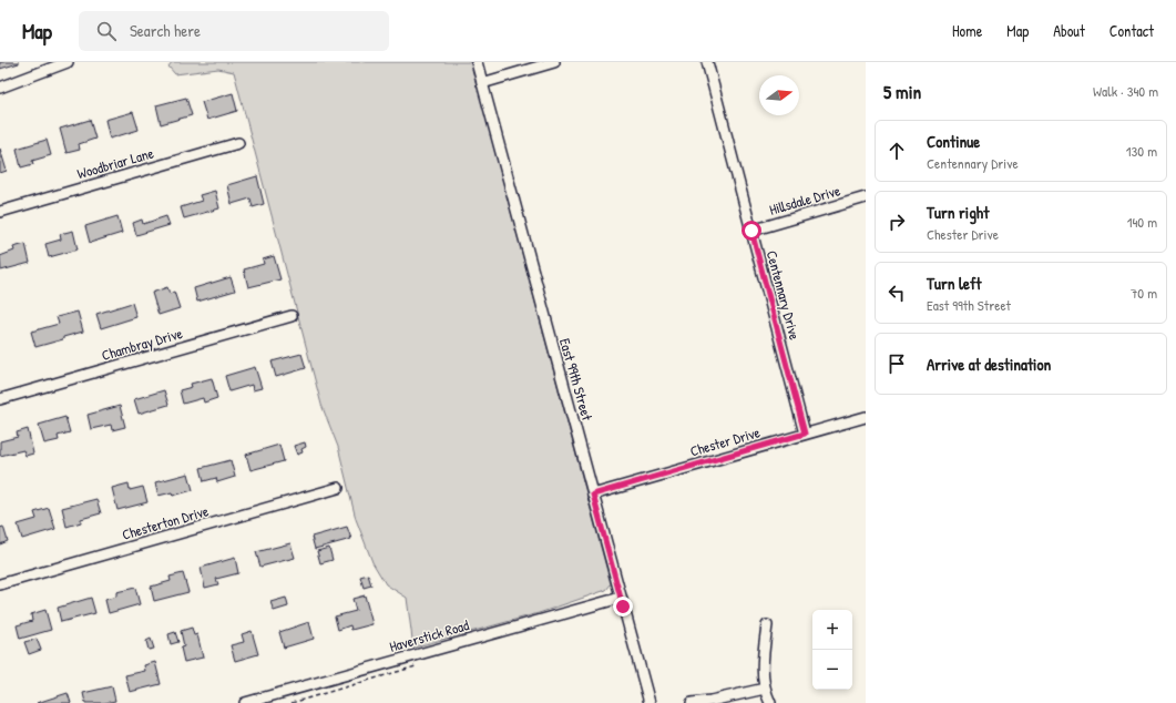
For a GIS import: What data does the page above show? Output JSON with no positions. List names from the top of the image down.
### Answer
{
  "streets": {
    "street": [
      "Woodbriar Lane",
      "Hillsdale Drive",
      "Centennary Drive",
      "Chambray Drive",
      "East 99th Street",
      "Chester Drive",
      "Chesterton Drive",
      "Haverstick Road"
    ]
  },
  "crossings": [
    ["Hillsdale Drive", "Centennary Drive"],
    ["Centennary Drive", "Chester Drive"],
    ["East 99th Street", "Chester Drive"],
    ["East 99th Street", "Haverstick Road"]
  ],
  "north": "right",
  "page": {
    "header": "Map",
    "search": "Search here",
    "nav": [
      "Home",
      "Map",
      "About",
      "Contact"
    ],
    "heading": ["5 min", "Walk · 340 m"],
    "list": [
      ["Continue", "Centennary Drive", "130 m"],
      ["Turn right", "Chester Drive", "140 m"],
      ["Turn left", "East 99th Street", "70 m"],
      "Arrive at destination"
    ],
    "map_buttons": ["+", "−"]
  }
}
